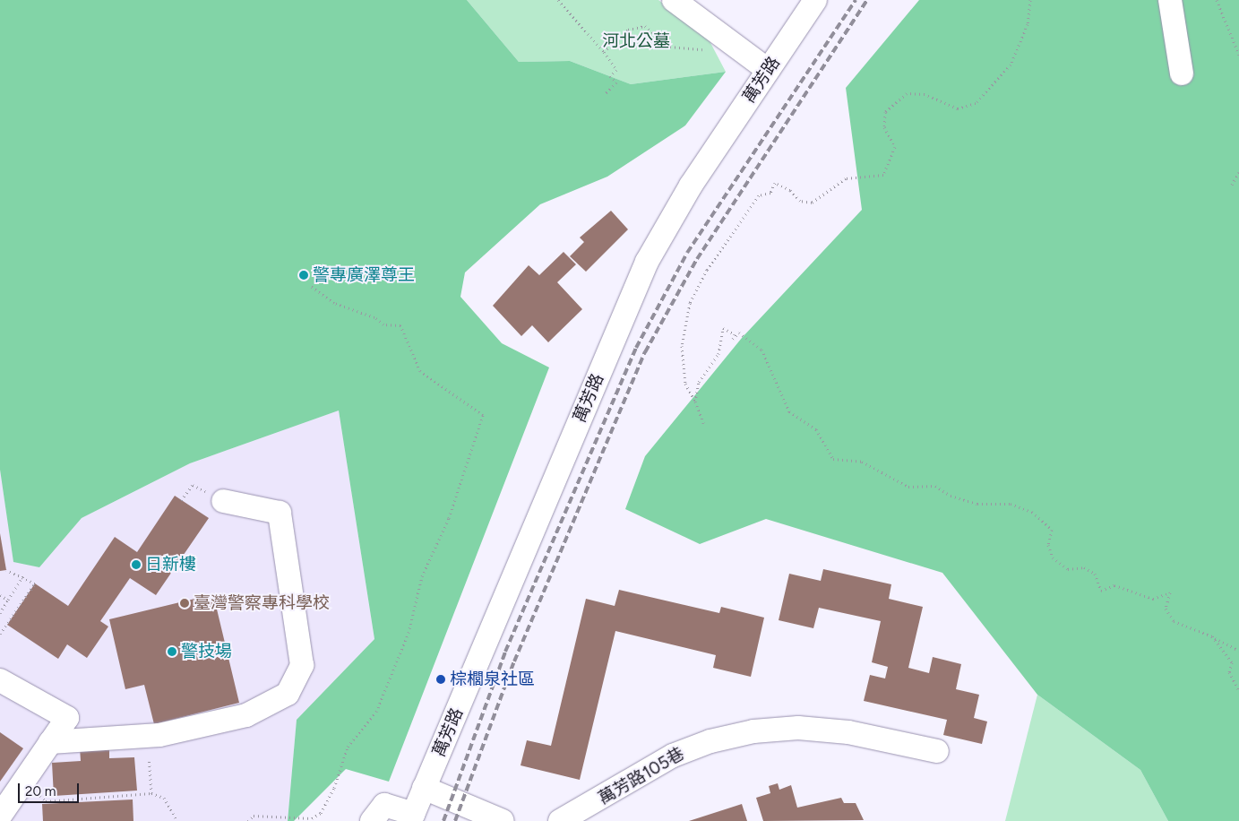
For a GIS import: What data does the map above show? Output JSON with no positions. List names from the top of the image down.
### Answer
{
  "streets": {
    "street": ["萬芳路", "萬芳路105巷"]
  },
  "parks": ["河北公墓"],
  "places": [
    "警專廣澤尊王",
    "日新樓",
    "臺灣警察專科學校",
    "警技場",
    "棕櫚泉社區"
  ],
  "scale_bar": "20 m"
}
